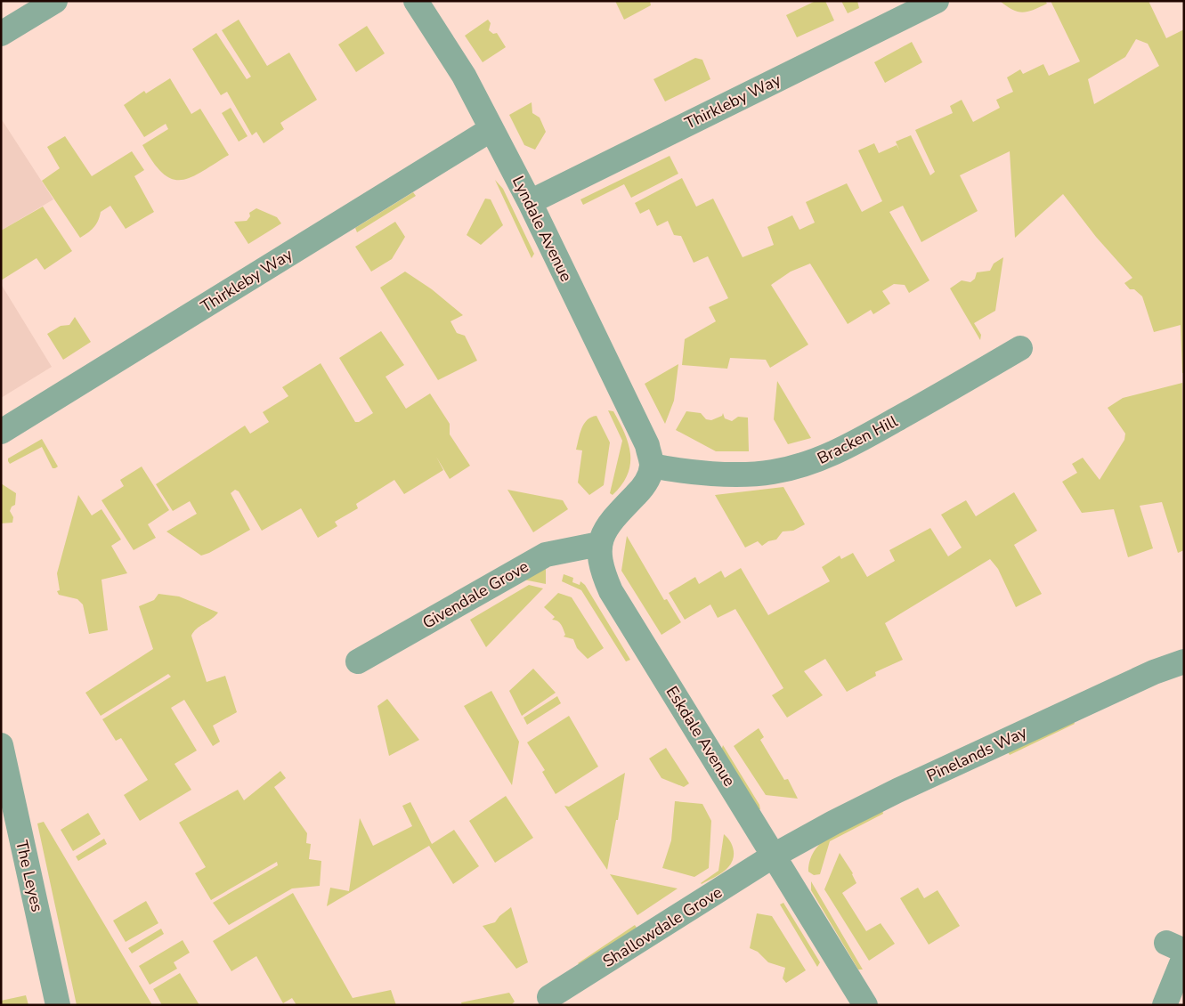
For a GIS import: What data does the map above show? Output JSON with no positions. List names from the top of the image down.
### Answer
{
  "streets": {
    "street": [
      "Thirkleby Way",
      "Lyndale Avenue",
      "Bracken Hill",
      "Givendale Grove",
      "Eskdale Avenue",
      "Pinelands Way",
      "The Leyes",
      "Shallowdale Grove"
    ]
  },
  "crossings": [
    ["Thirkleby Way", "Lyndale Avenue"],
    ["Lyndale Avenue", "Bracken Hill"],
    ["Lyndale Avenue", "Eskdale Avenue"],
    ["Bracken Hill", "Eskdale Avenue"],
    ["Givendale Grove", "Eskdale Avenue"],
    ["Eskdale Avenue", "Pinelands Way"],
    ["Eskdale Avenue", "Shallowdale Grove"],
    ["Pinelands Way", "Shallowdale Grove"]
  ]
}
